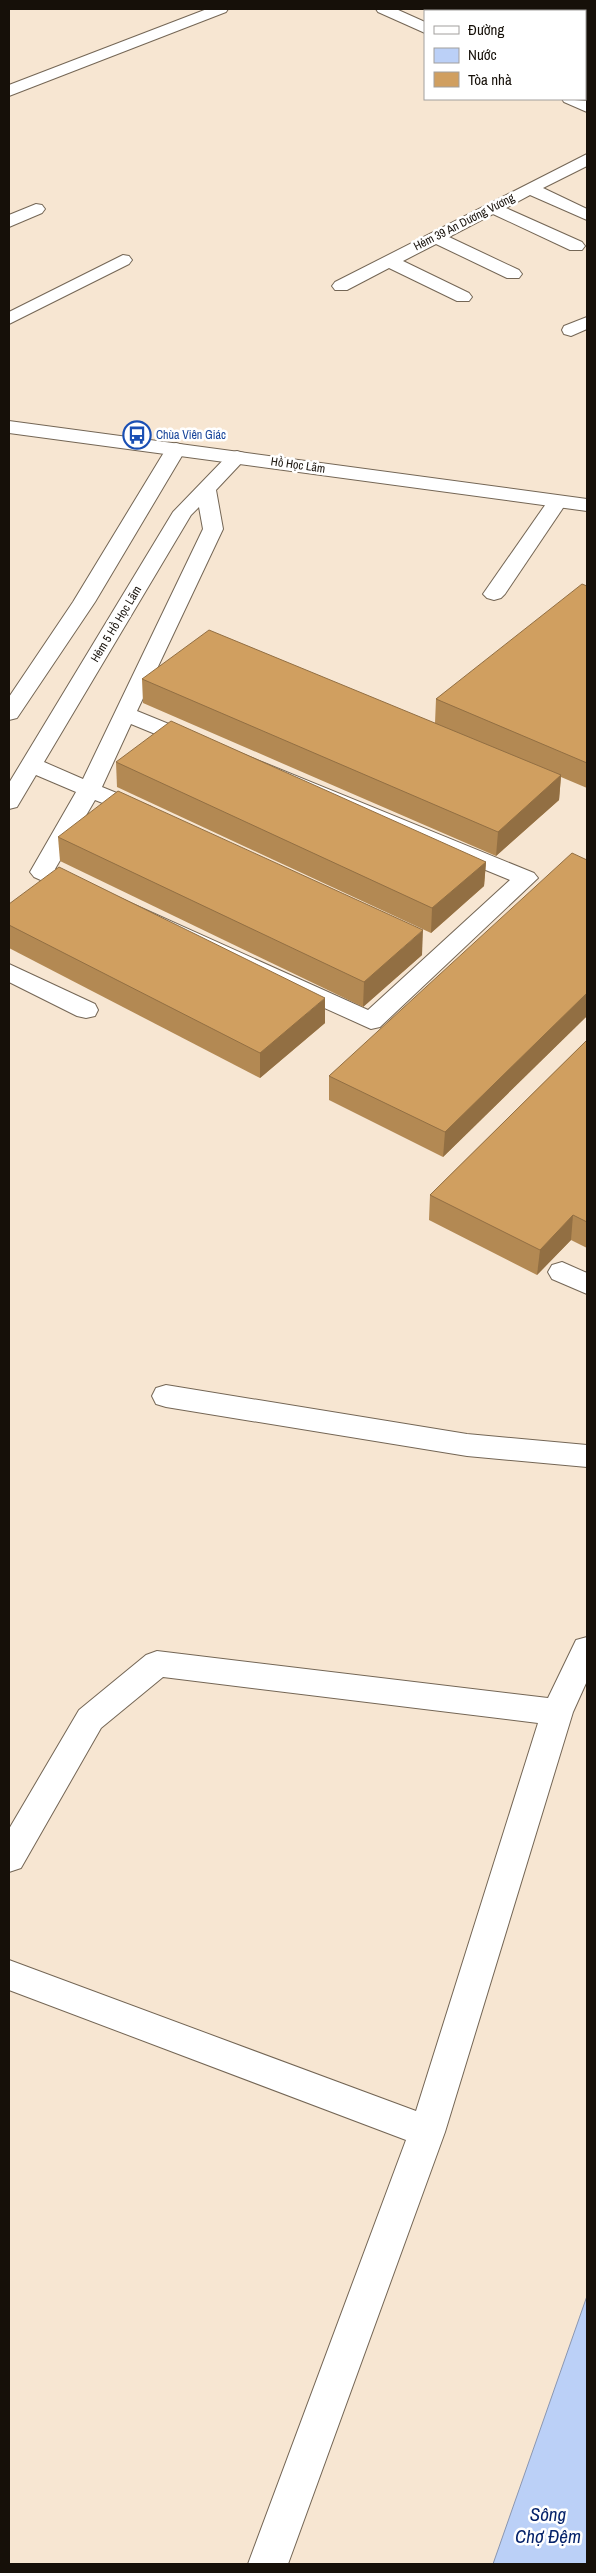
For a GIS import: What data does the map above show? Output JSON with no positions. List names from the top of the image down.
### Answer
{
  "streets": {
    "street": ["Hẻm 39 An Dương Vương", "Hồ Học Lãm", "Hẻm 5 Hồ Học Lãm"]
  },
  "crossings": [
    ["Hồ Học Lãm", "Hẻm 5 Hồ Học Lãm"]
  ],
  "water": ["Sông Chợ Đệm"],
  "places": {
    "bus stop": ["Chùa Viên Giác"]
  },
  "legend": ["Đường", "Nước", "Tòa nhà"]
}
